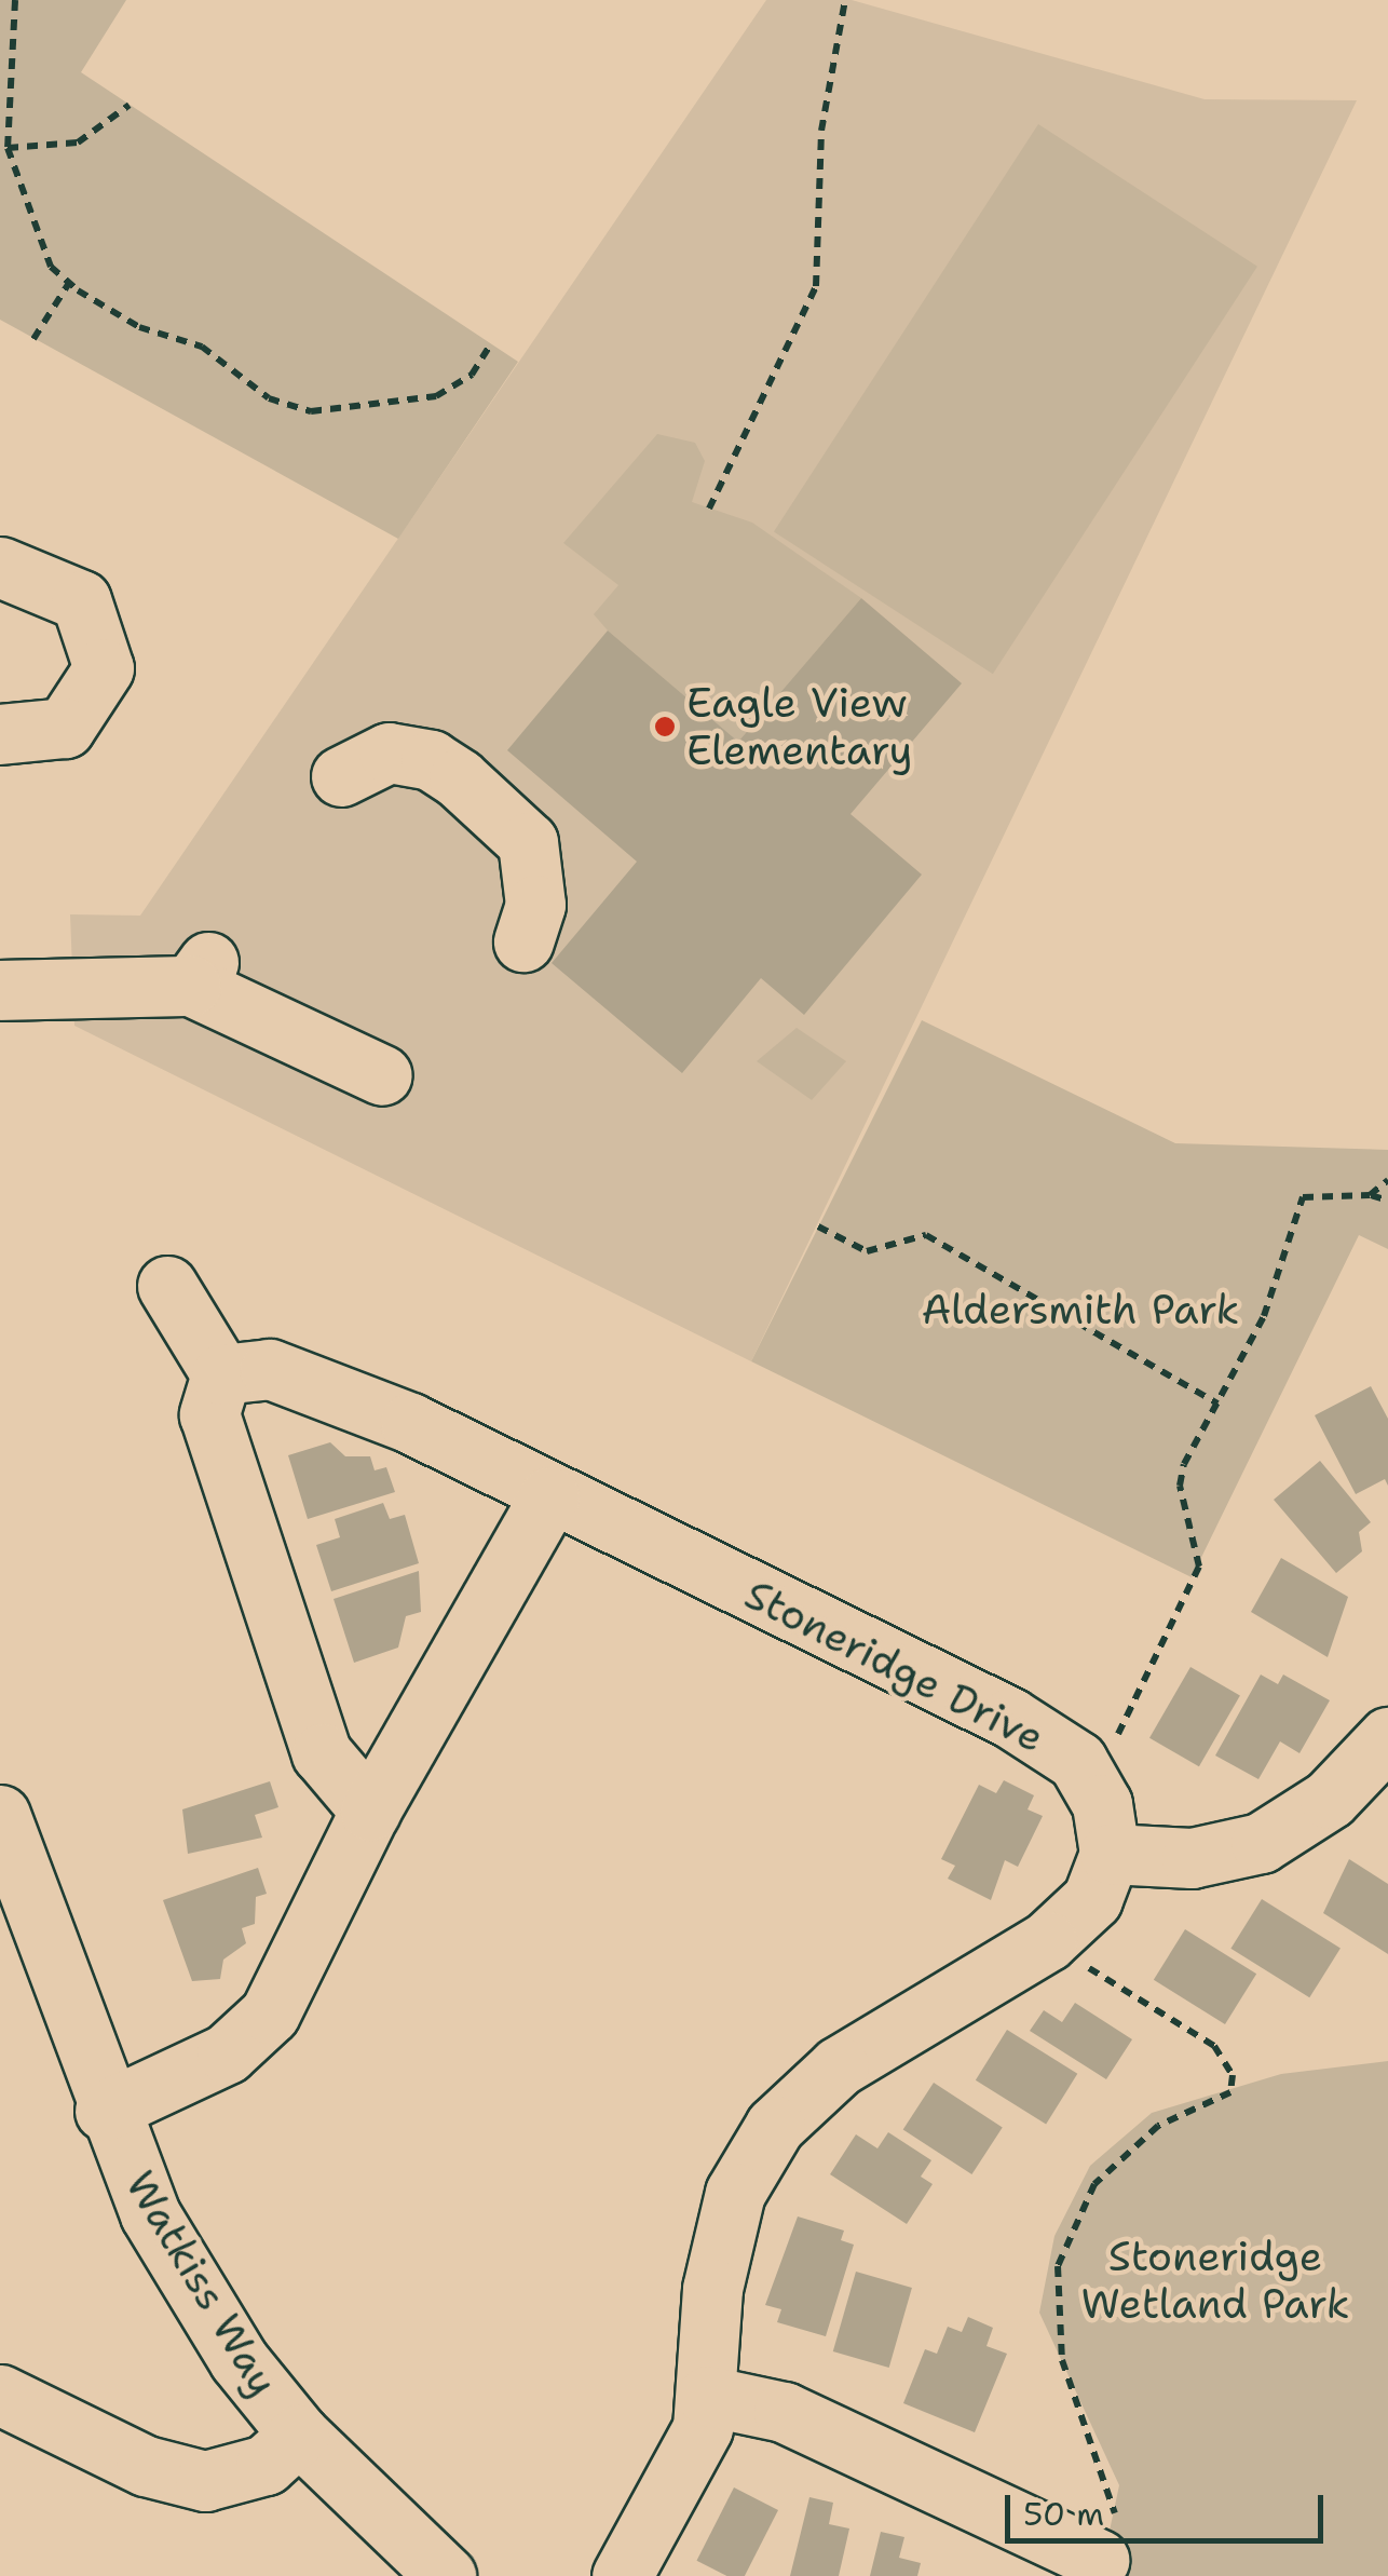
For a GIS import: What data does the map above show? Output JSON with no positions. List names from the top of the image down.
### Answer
{
  "streets": {
    "street": ["Stoneridge Drive", "Watkiss Way"]
  },
  "parks": ["Aldersmith Park", "Stoneridge Wetland Park"],
  "places": ["Eagle View Elementary"],
  "scale_bar": "50 m"
}
